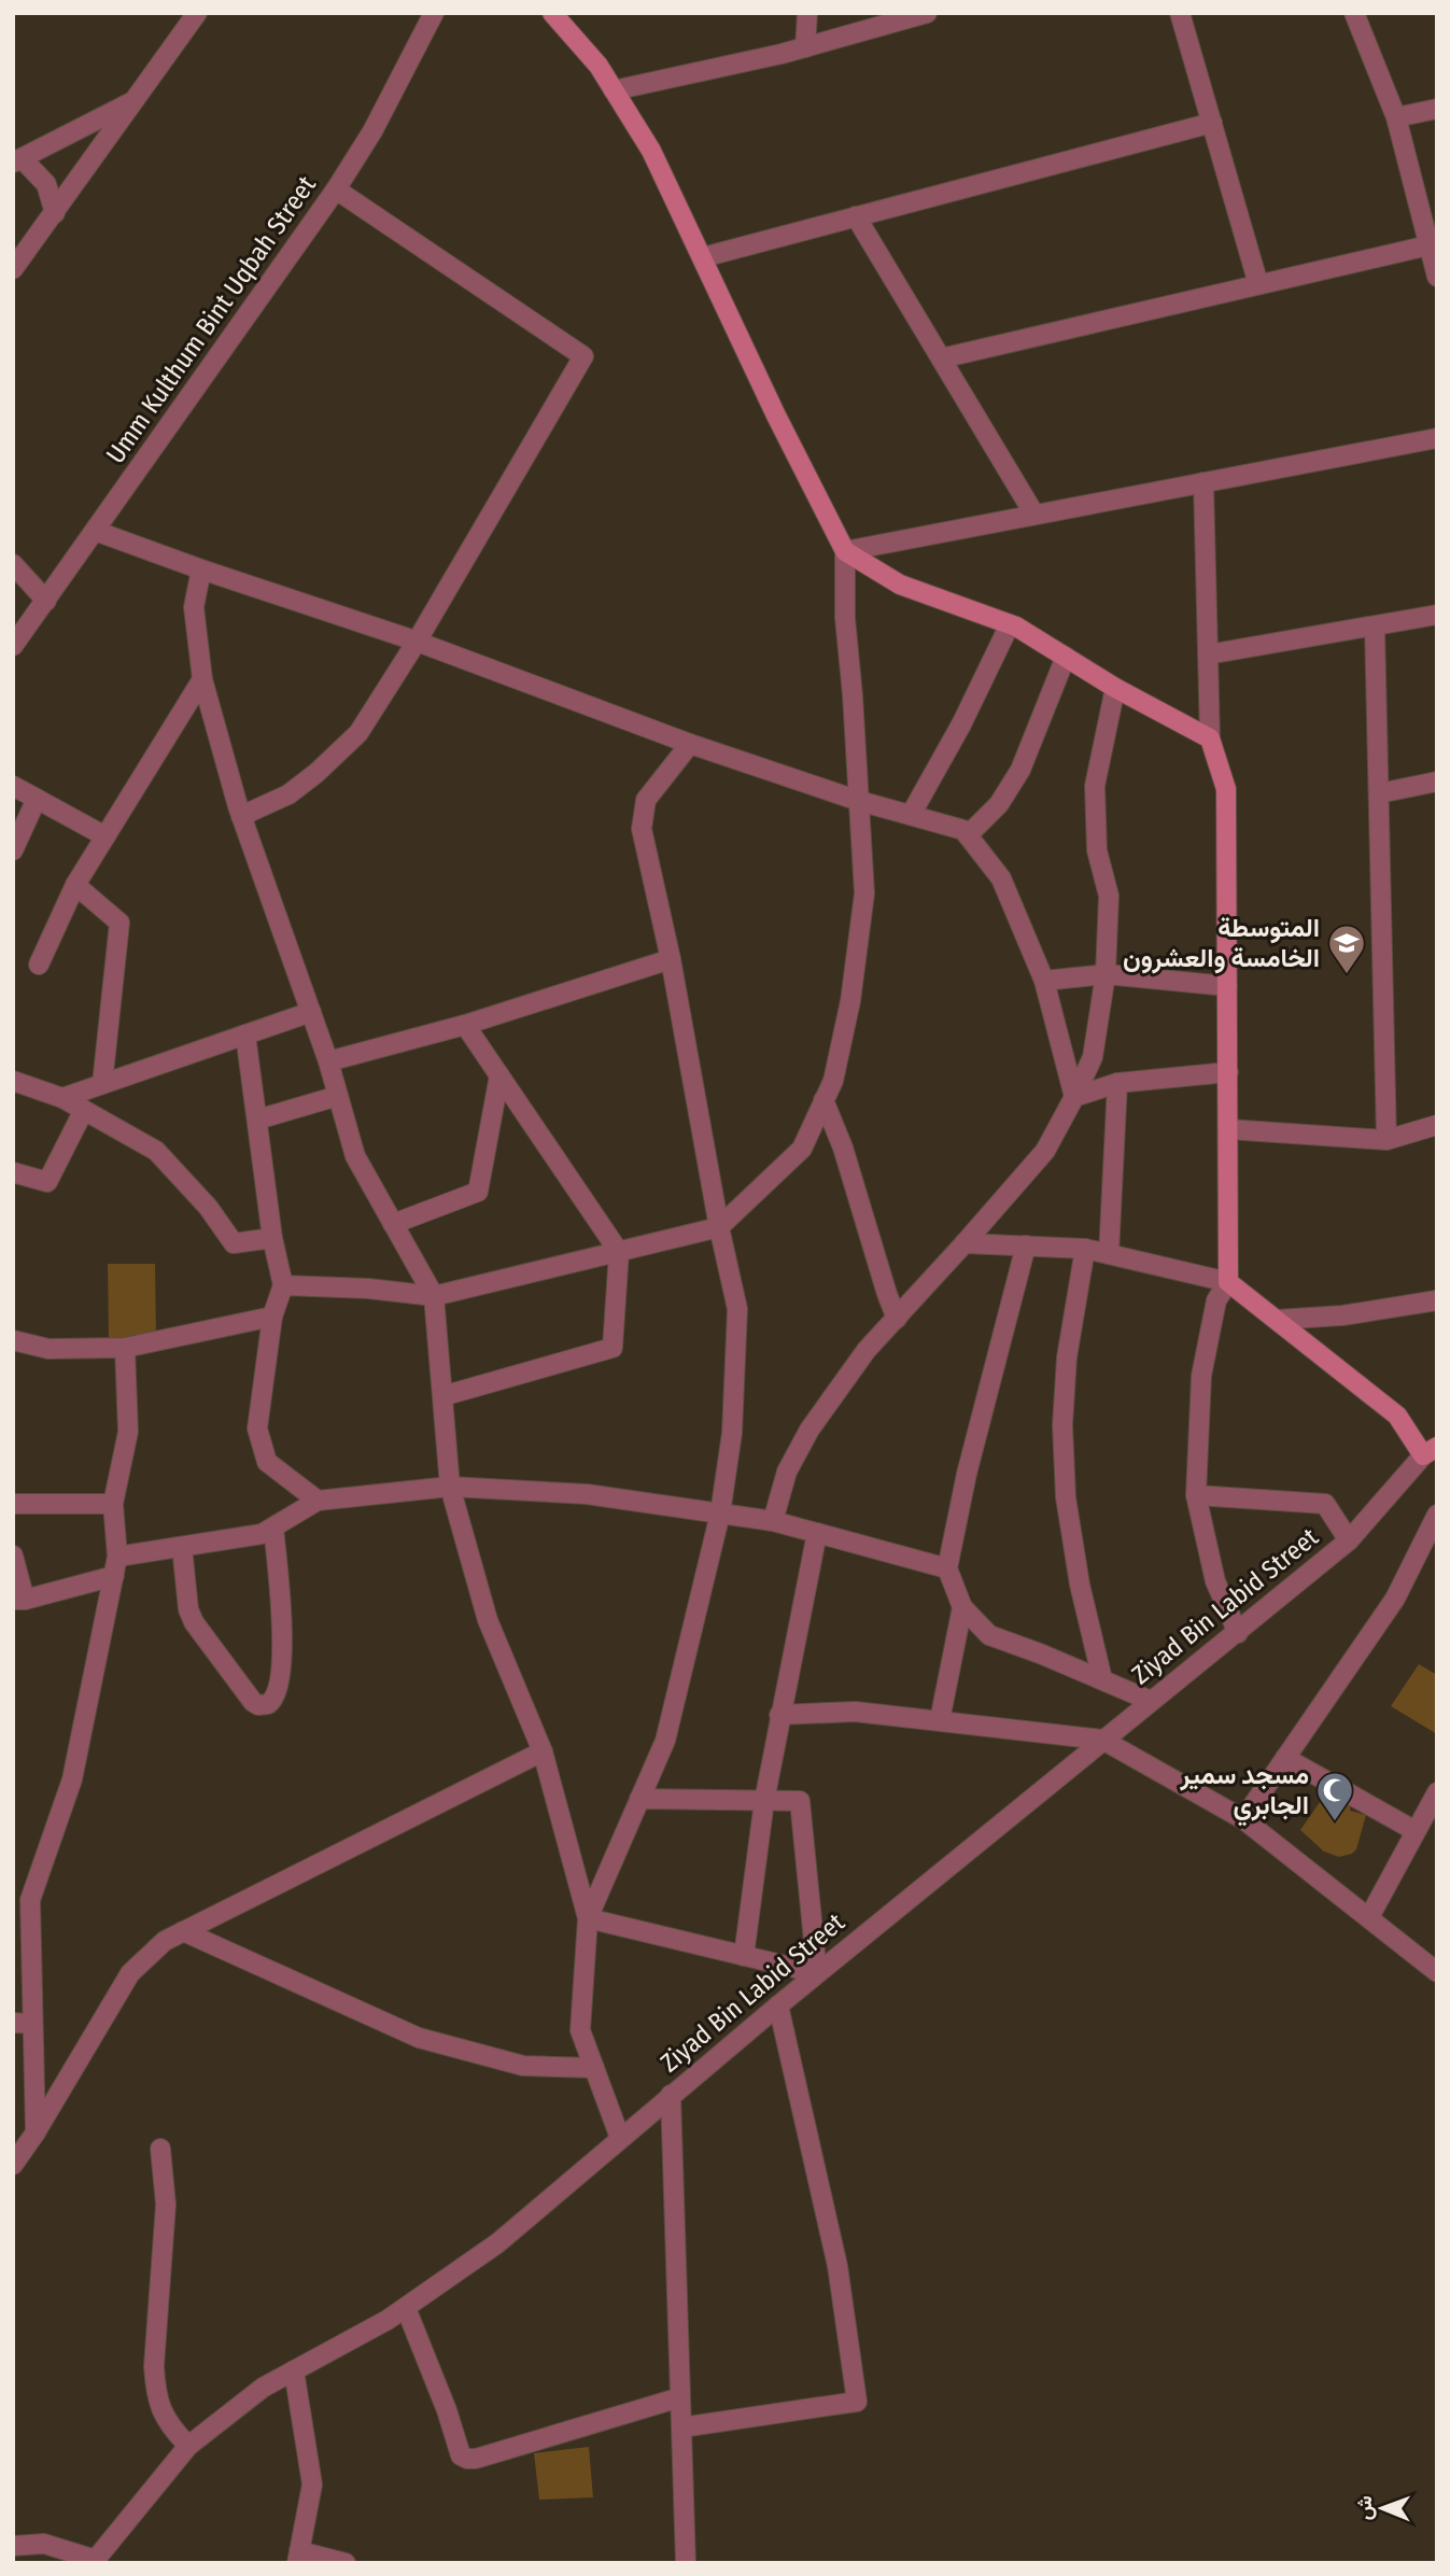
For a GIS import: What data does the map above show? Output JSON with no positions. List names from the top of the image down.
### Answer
{
  "streets": {
    "street": ["Umm Kulthum Bint Uqbah Street", "Ziyad Bin Labid Street"]
  },
  "places": {
    "school or university": ["المتوسطة الخامسة والعشرون"],
    "mosque": ["مسجد سمير الجابري"]
  },
  "north": "left"
}
